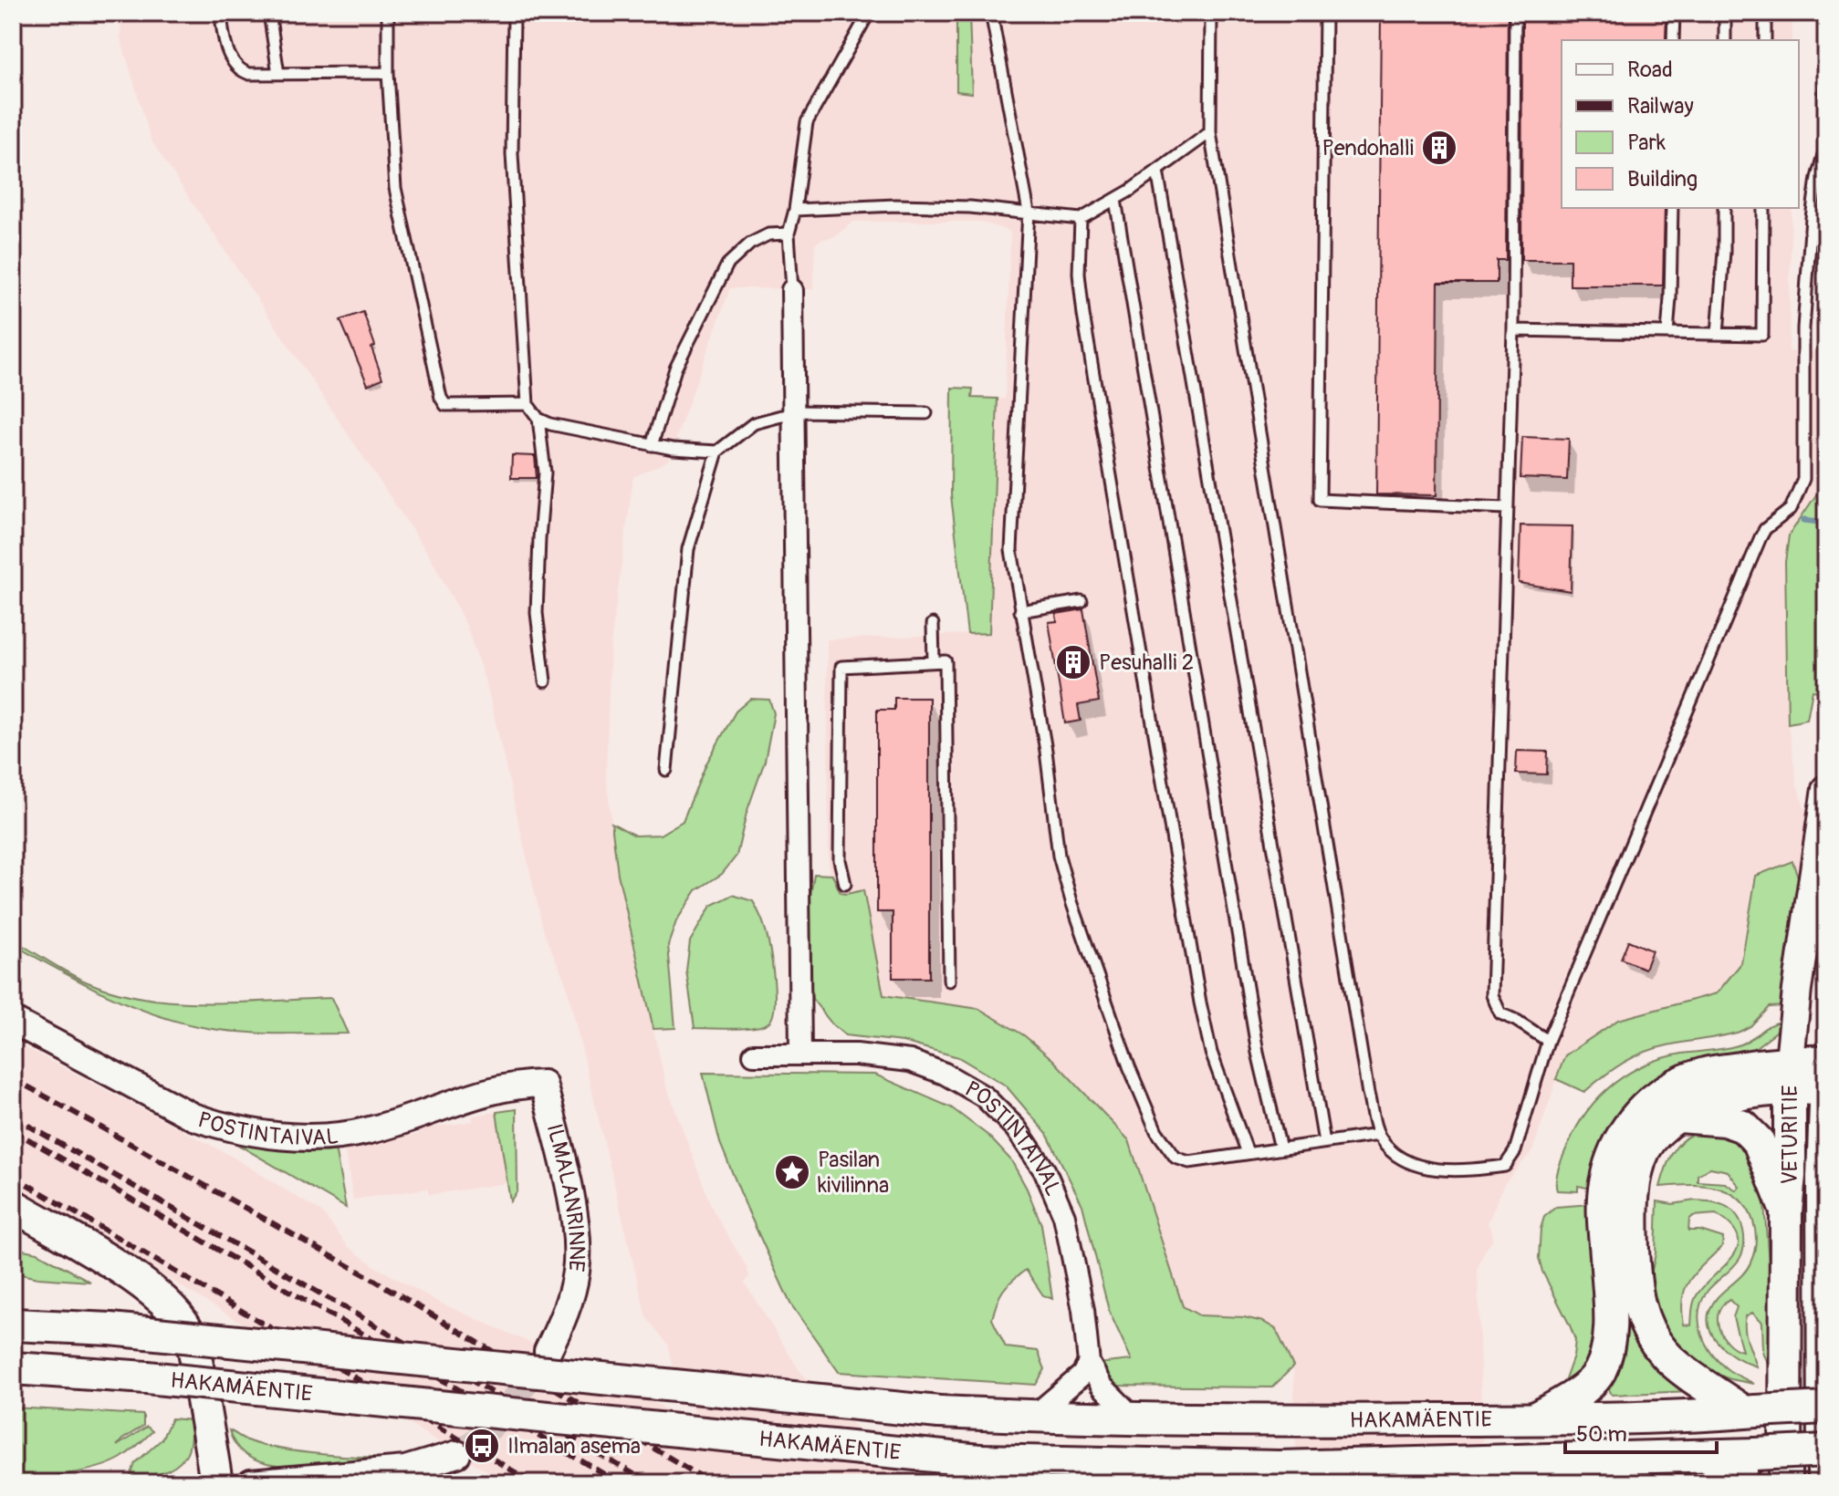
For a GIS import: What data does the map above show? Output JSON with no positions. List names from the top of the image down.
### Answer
{
  "streets": {
    "main road": ["VETURITIE", "HAKAMÄENTIE"],
    "street": ["POSTINTAIVAL", "ILMALANRINNE"]
  },
  "crossings": [
    ["POSTINTAIVAL", "ILMALANRINNE"]
  ],
  "places": {
    "building": ["Pendohalli", "Pesuhalli 2"],
    "place": ["Pasilan kivilinna"],
    "bus stop": ["Ilmalan asema"]
  },
  "legend": [
    "Road",
    "Railway",
    "Park",
    "Building"
  ],
  "scale_bar": "50 m"
}
